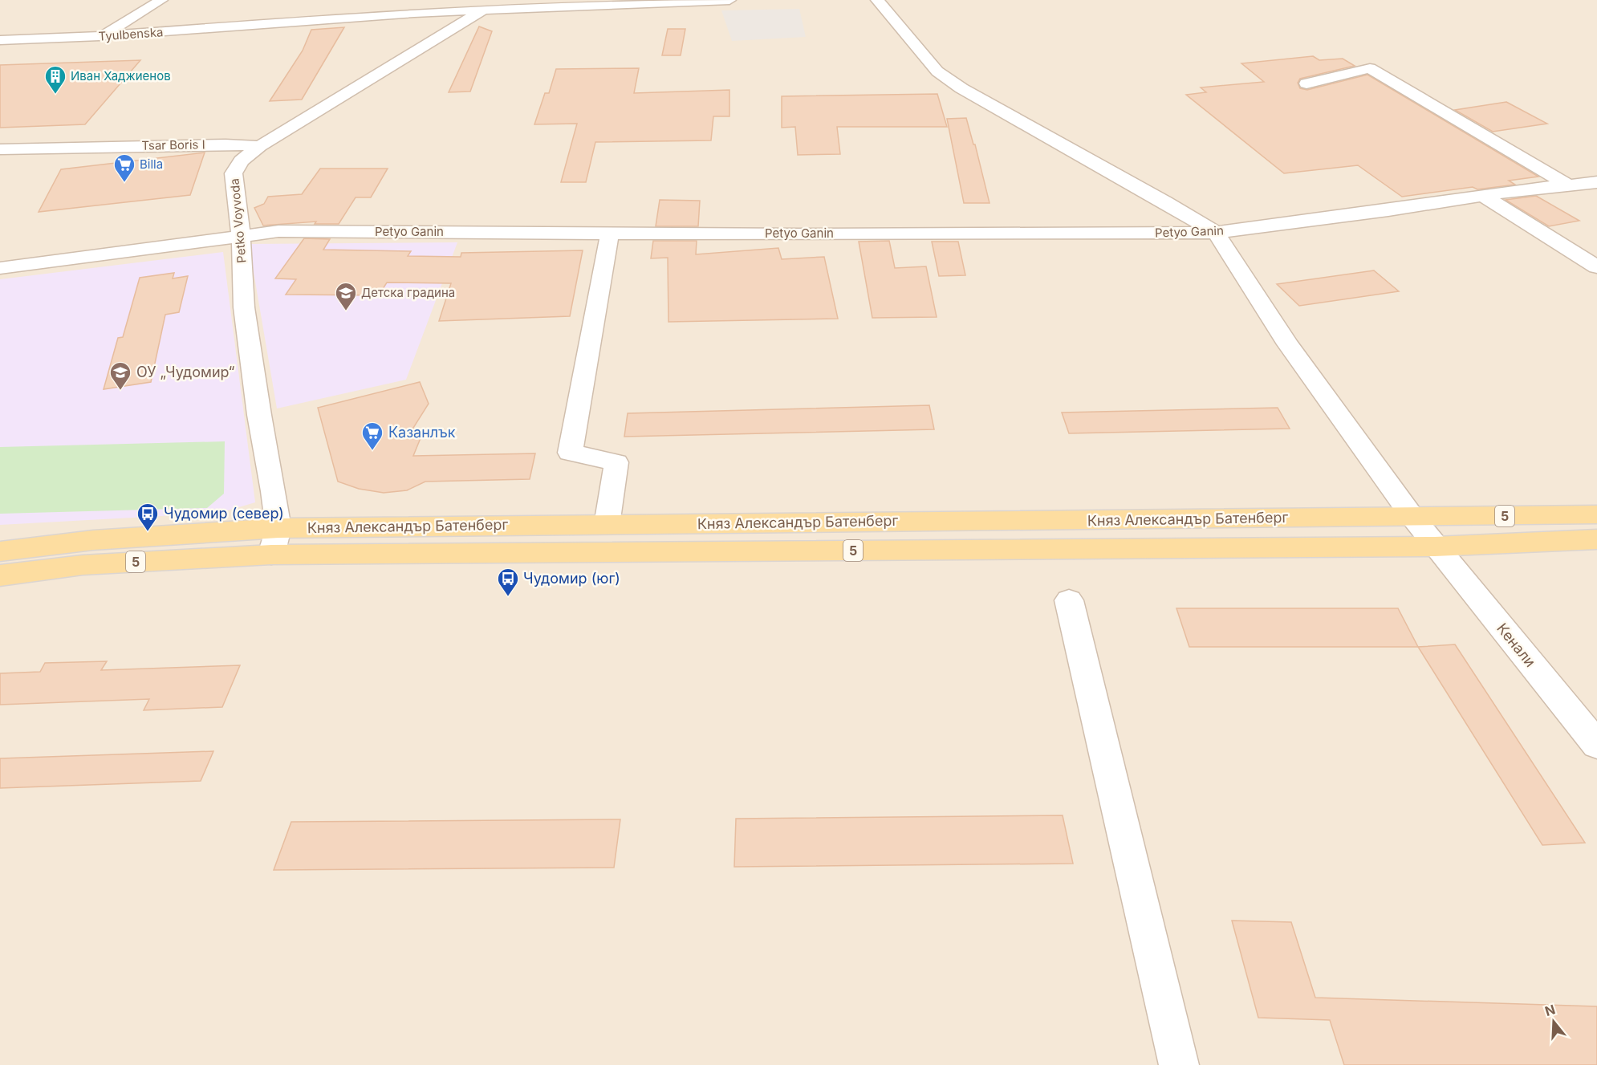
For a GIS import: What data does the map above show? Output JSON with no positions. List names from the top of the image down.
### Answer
{
  "streets": {
    "main road": ["5", "Княз Александър Батенберг"],
    "street": [
      "Tyulbenska",
      "Tsar Boris I",
      "Petko Voyvoda",
      "Petyo Ganin",
      "Кенали"
    ]
  },
  "crossings": [
    ["Tyulbenska", "Petko Voyvoda"],
    ["Tsar Boris I", "Petko Voyvoda"],
    ["Petko Voyvoda", "Petyo Ganin"],
    ["Petko Voyvoda", "Княз Александър Батенберг"],
    ["Petyo Ganin", "Кенали"],
    ["5", "Княз Александър Батенберг"],
    ["5", "Кенали"],
    ["Княз Александър Батенберг", "Кенали"]
  ],
  "places": {
    "building": ["Иван Хаджиенов"],
    "supermarket": ["Billa", "Казанлък"],
    "school or university": ["Детска градина", "ОУ „Чудомир“"],
    "bus stop": ["Чудомир (север)", "Чудомир (юг)"]
  },
  "north": "top"
}
